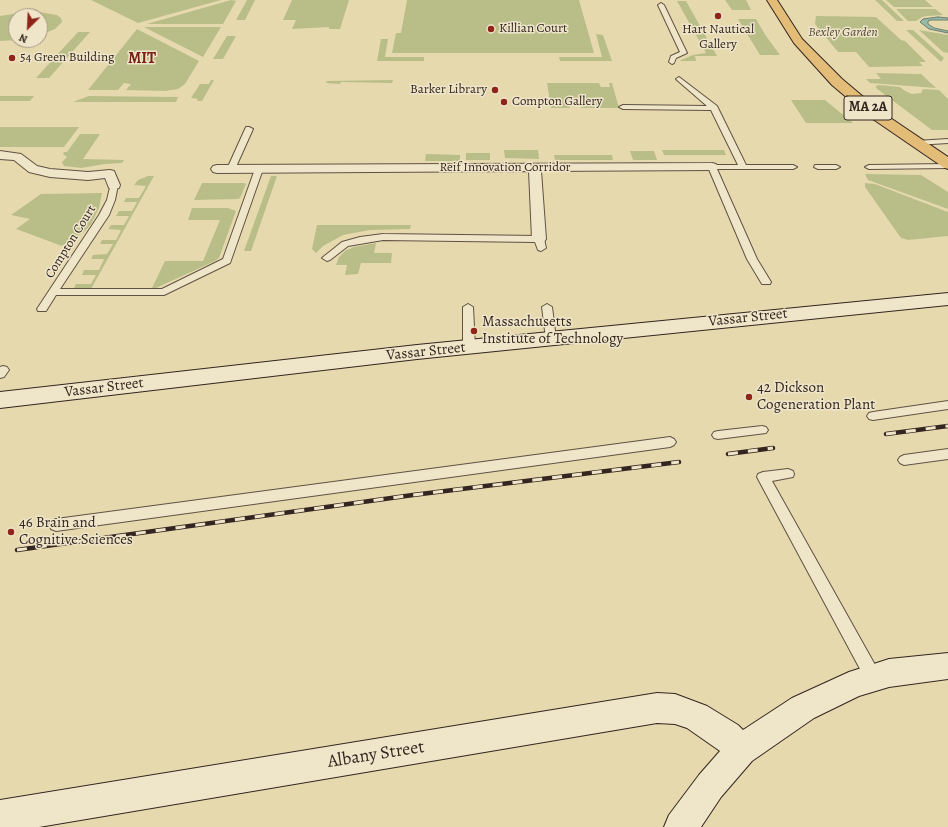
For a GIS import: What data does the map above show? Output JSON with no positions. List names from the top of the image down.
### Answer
{
  "streets": {
    "main road": ["MA 2A", "Vassar Street", "Albany Street"],
    "street": ["Reif Innovation Corridor"],
    "lane": ["Compton Court"]
  },
  "districts": ["MIT"],
  "parks": ["Bexley Garden"],
  "places": [
    "Hart Nautical Gallery",
    "Killian Court",
    "54 Green Building",
    "Barker Library",
    "Compton Gallery",
    "Massachusetts Institute of Technology",
    "42 Dickson Cogeneration Plant",
    "46 Brain and Cognitive Sciences"
  ],
  "north": "bottom left"
}
